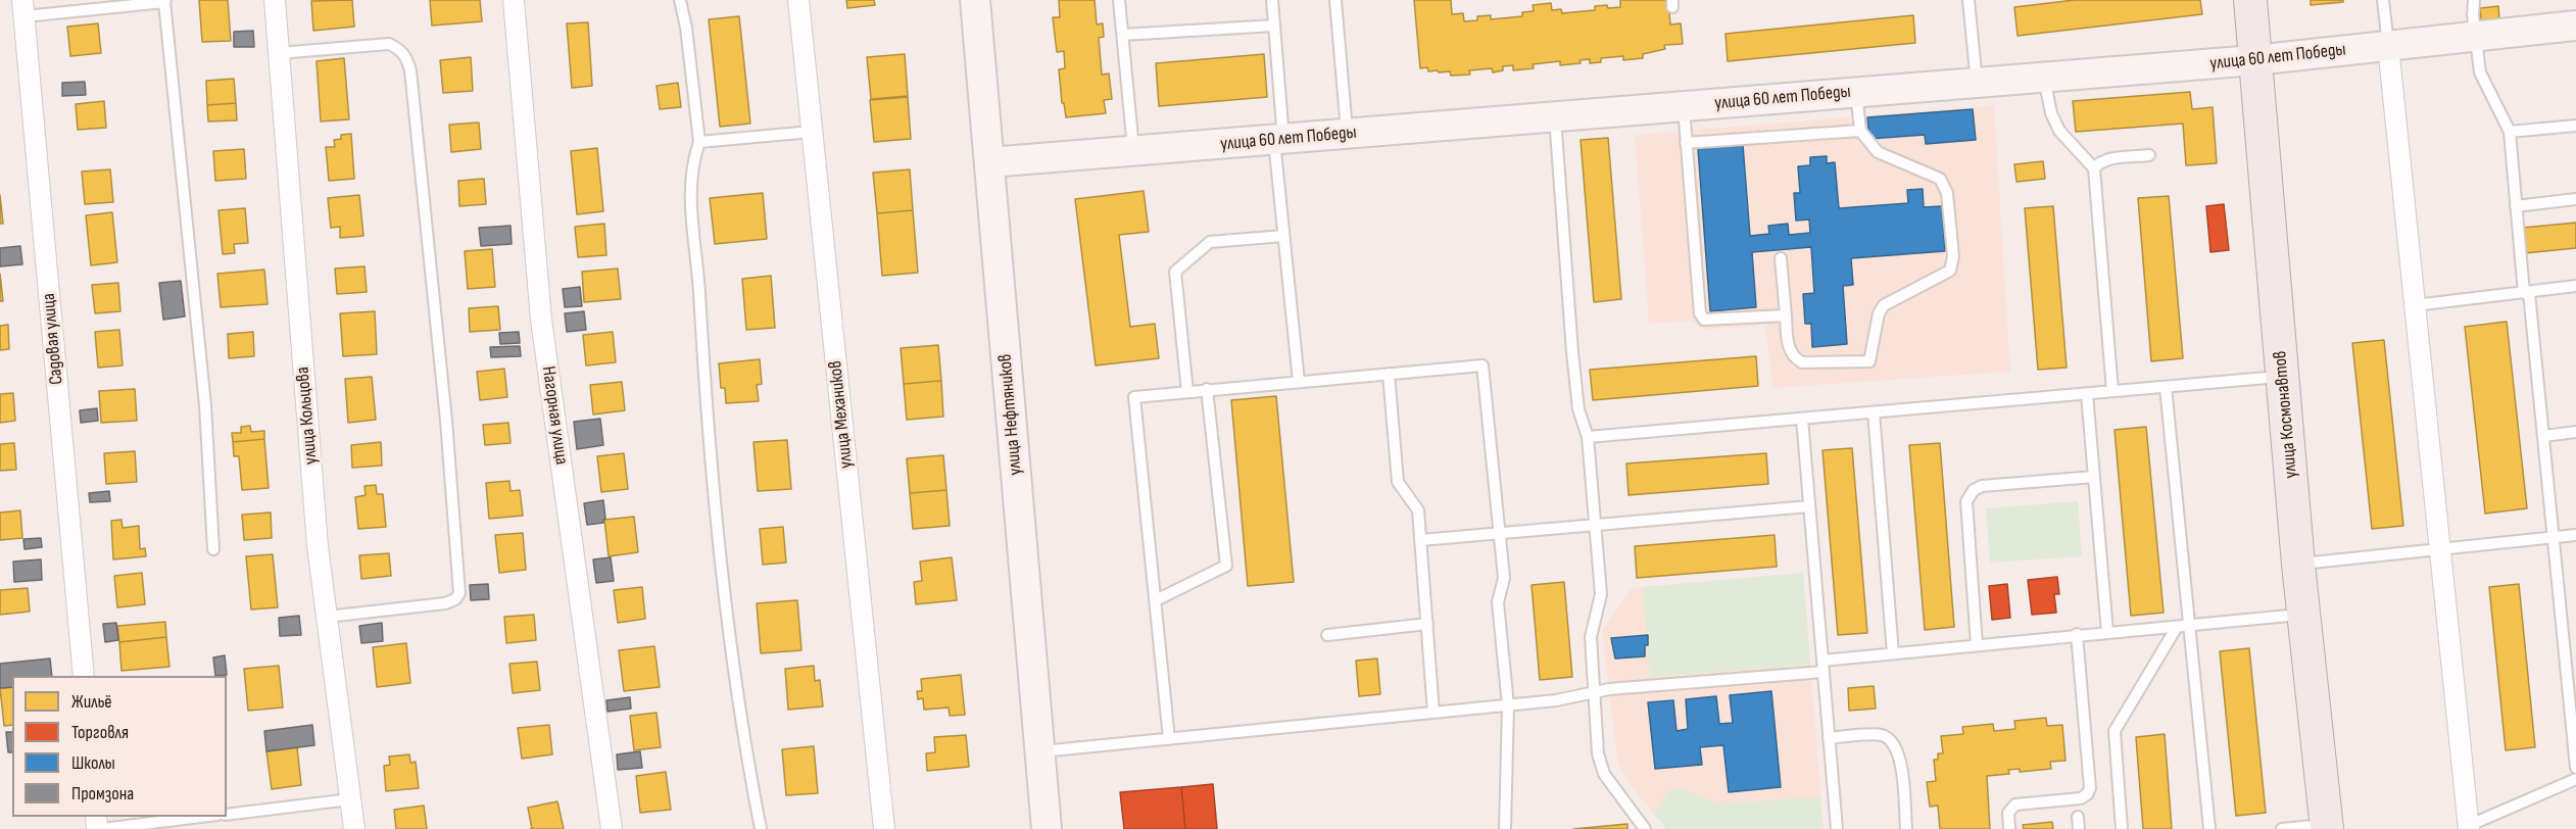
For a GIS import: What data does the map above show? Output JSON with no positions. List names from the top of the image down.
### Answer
{
  "streets": {
    "main road": ["улица Космонавтов"],
    "street": [
      "улица 60 лет Победы",
      "Садовая улица",
      "улица Механиков",
      "улица Нефтяников",
      "улица Кольцова",
      "Нагорная улица"
    ]
  },
  "crossings": [
    ["улица 60 лет Победы", "улица Нефтяников"],
    ["улица 60 лет Победы", "улица Космонавтов"]
  ],
  "legend": [
    "Жильё",
    "Торговля",
    "Школы",
    "Промзона"
  ]
}
